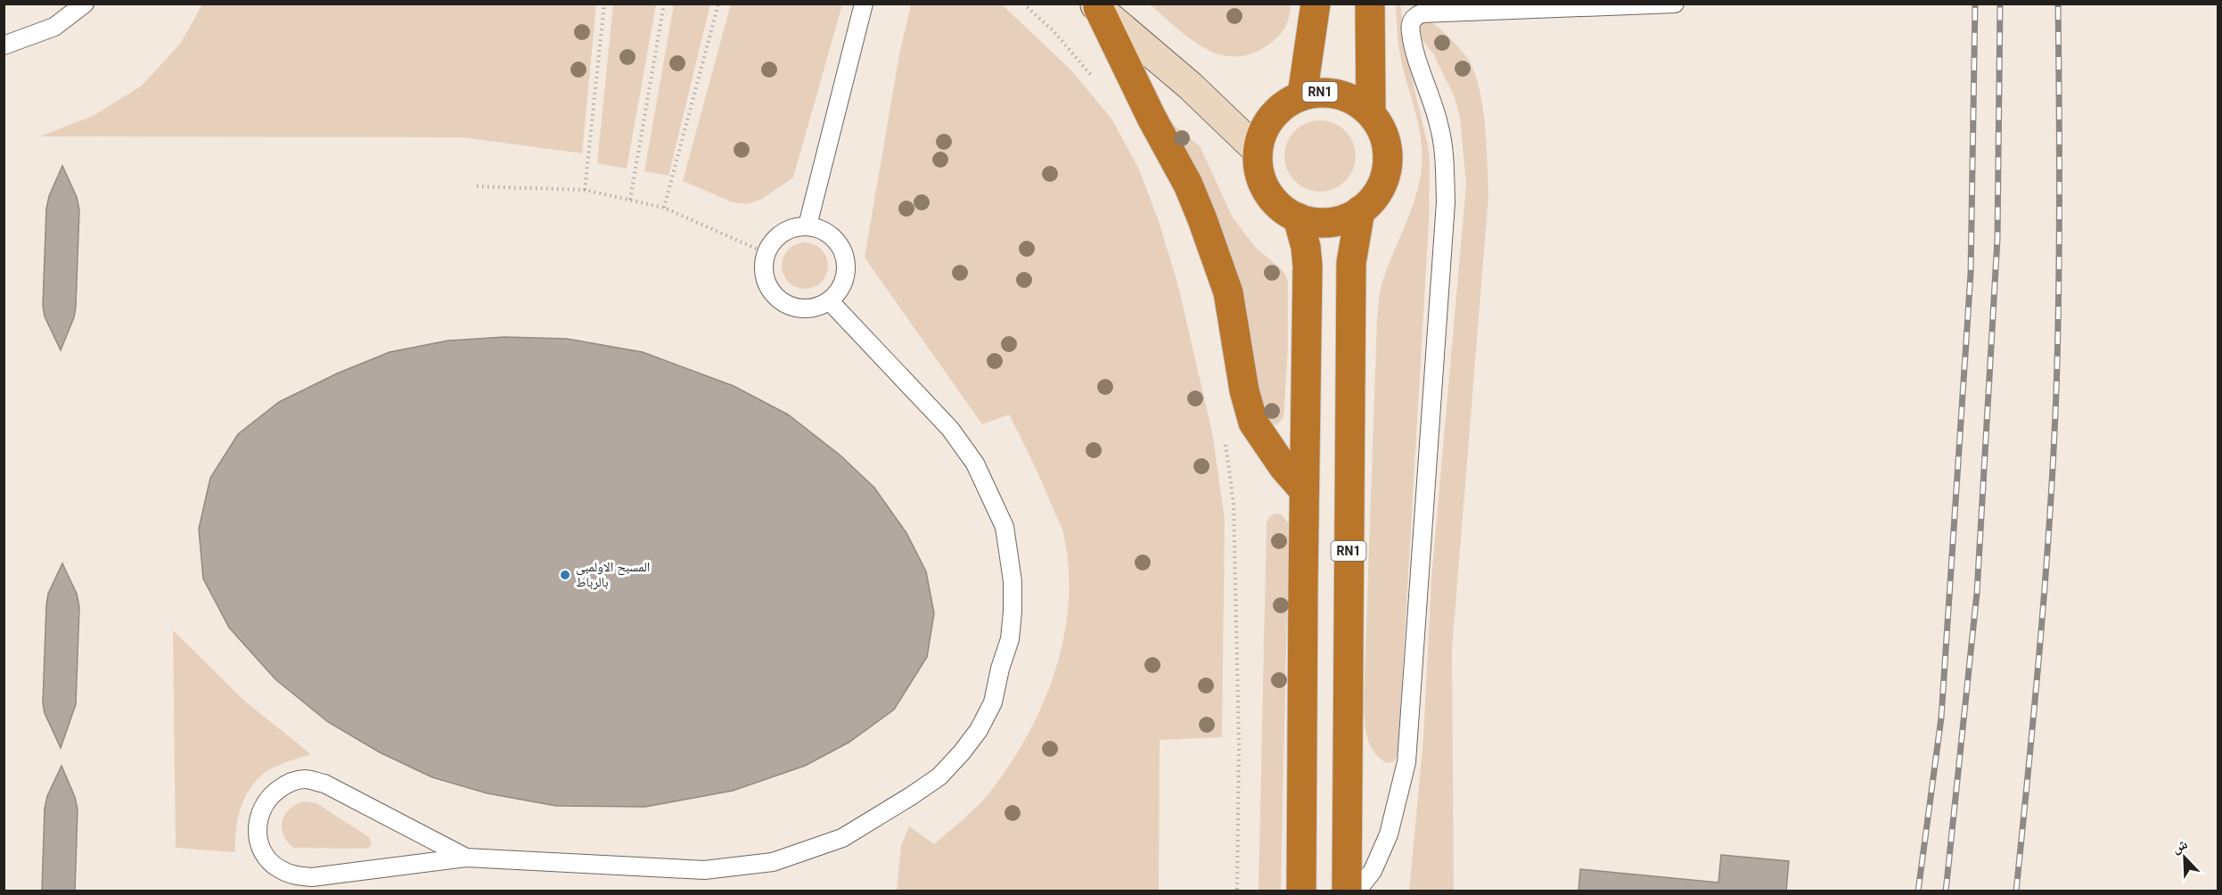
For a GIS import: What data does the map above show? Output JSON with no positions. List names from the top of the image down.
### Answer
{
  "streets": {
    "highway": ["RN1"]
  },
  "places": ["المسبح الاولمبي بالرباط"],
  "north": "top left"
}
